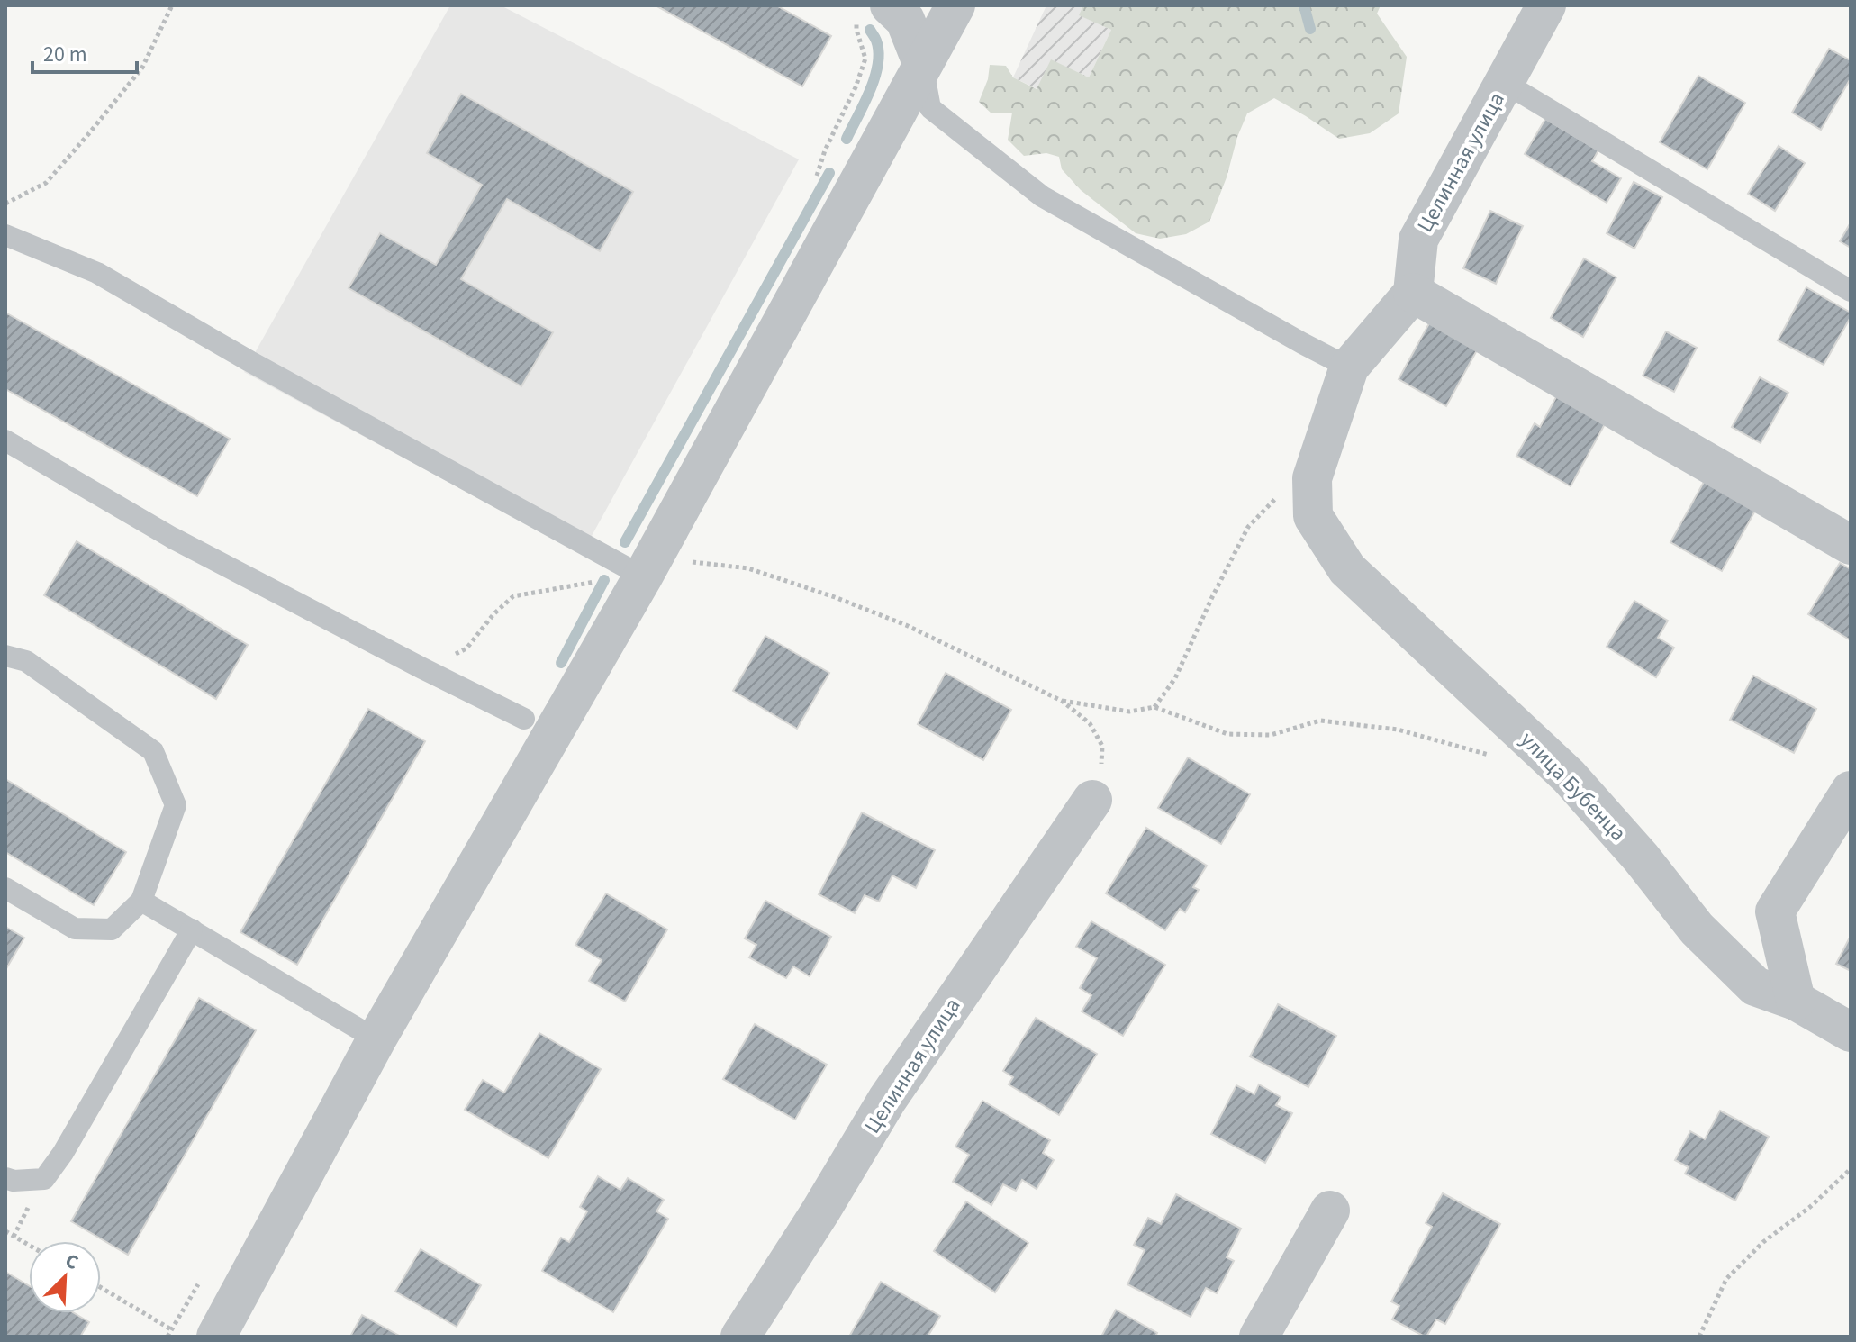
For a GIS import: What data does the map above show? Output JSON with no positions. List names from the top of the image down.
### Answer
{
  "streets": {
    "street": ["Целинная улица", "улица Бубенца"]
  },
  "scale_bar": "20 m",
  "north": "top right"
}
